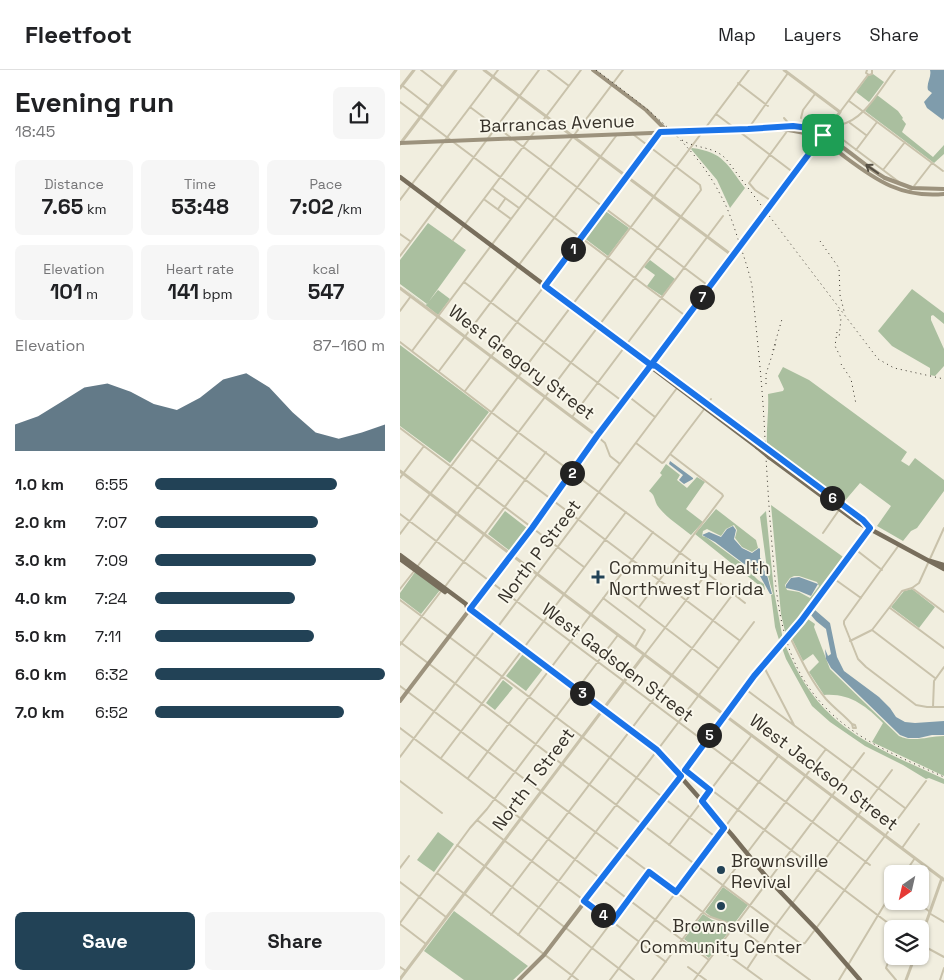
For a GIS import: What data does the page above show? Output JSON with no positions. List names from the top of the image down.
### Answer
{
  "streets": {
    "main road": ["Barrancas Avenue"],
    "street": [
      "West Gregory Street",
      "North P Street",
      "West Gadsden Street",
      "West Jackson Street",
      "North T Street"
    ]
  },
  "crossings": [
    ["West Gregory Street", "North P Street"],
    ["North P Street", "West Gadsden Street"],
    ["North P Street", "West Jackson Street"],
    ["West Gadsden Street", "North T Street"],
    ["West Jackson Street", "North T Street"]
  ],
  "places": {
    "health": ["Community Health Northwest Florida"],
    "other": ["Brownsville Revival", "Brownsville Community Center"]
  },
  "north": "bottom left",
  "page": {
    "header": "Fleetfoot",
    "nav": ["Map", "Layers", "Share"],
    "heading": ["Evening run", "18:45"],
    "stats": [
      ["Distance", "7.65 km"],
      ["Time", "53:48"],
      ["Pace", "7:02 /km"],
      ["Elevation", "101 m"],
      ["Heart rate", "141 bpm"],
      ["kcal", "547"]
    ],
    "pins": [
      "1",
      "7",
      "2",
      "6",
      "3",
      "5",
      "4"
    ],
    "chart": ["Elevation", "87–160 m"],
    "list": [
      {
        "name": "1.0 km",
        "note": "6:55"
      },
      {
        "name": "2.0 km",
        "note": "7:07"
      },
      {
        "name": "3.0 km",
        "note": "7:09"
      },
      {
        "name": "4.0 km",
        "note": "7:24"
      },
      {
        "name": "5.0 km",
        "note": "7:11"
      },
      {
        "name": "6.0 km",
        "note": "6:32"
      },
      {
        "name": "7.0 km",
        "note": "6:52"
      }
    ],
    "buttons": ["Save", "Share"]
  }
}
